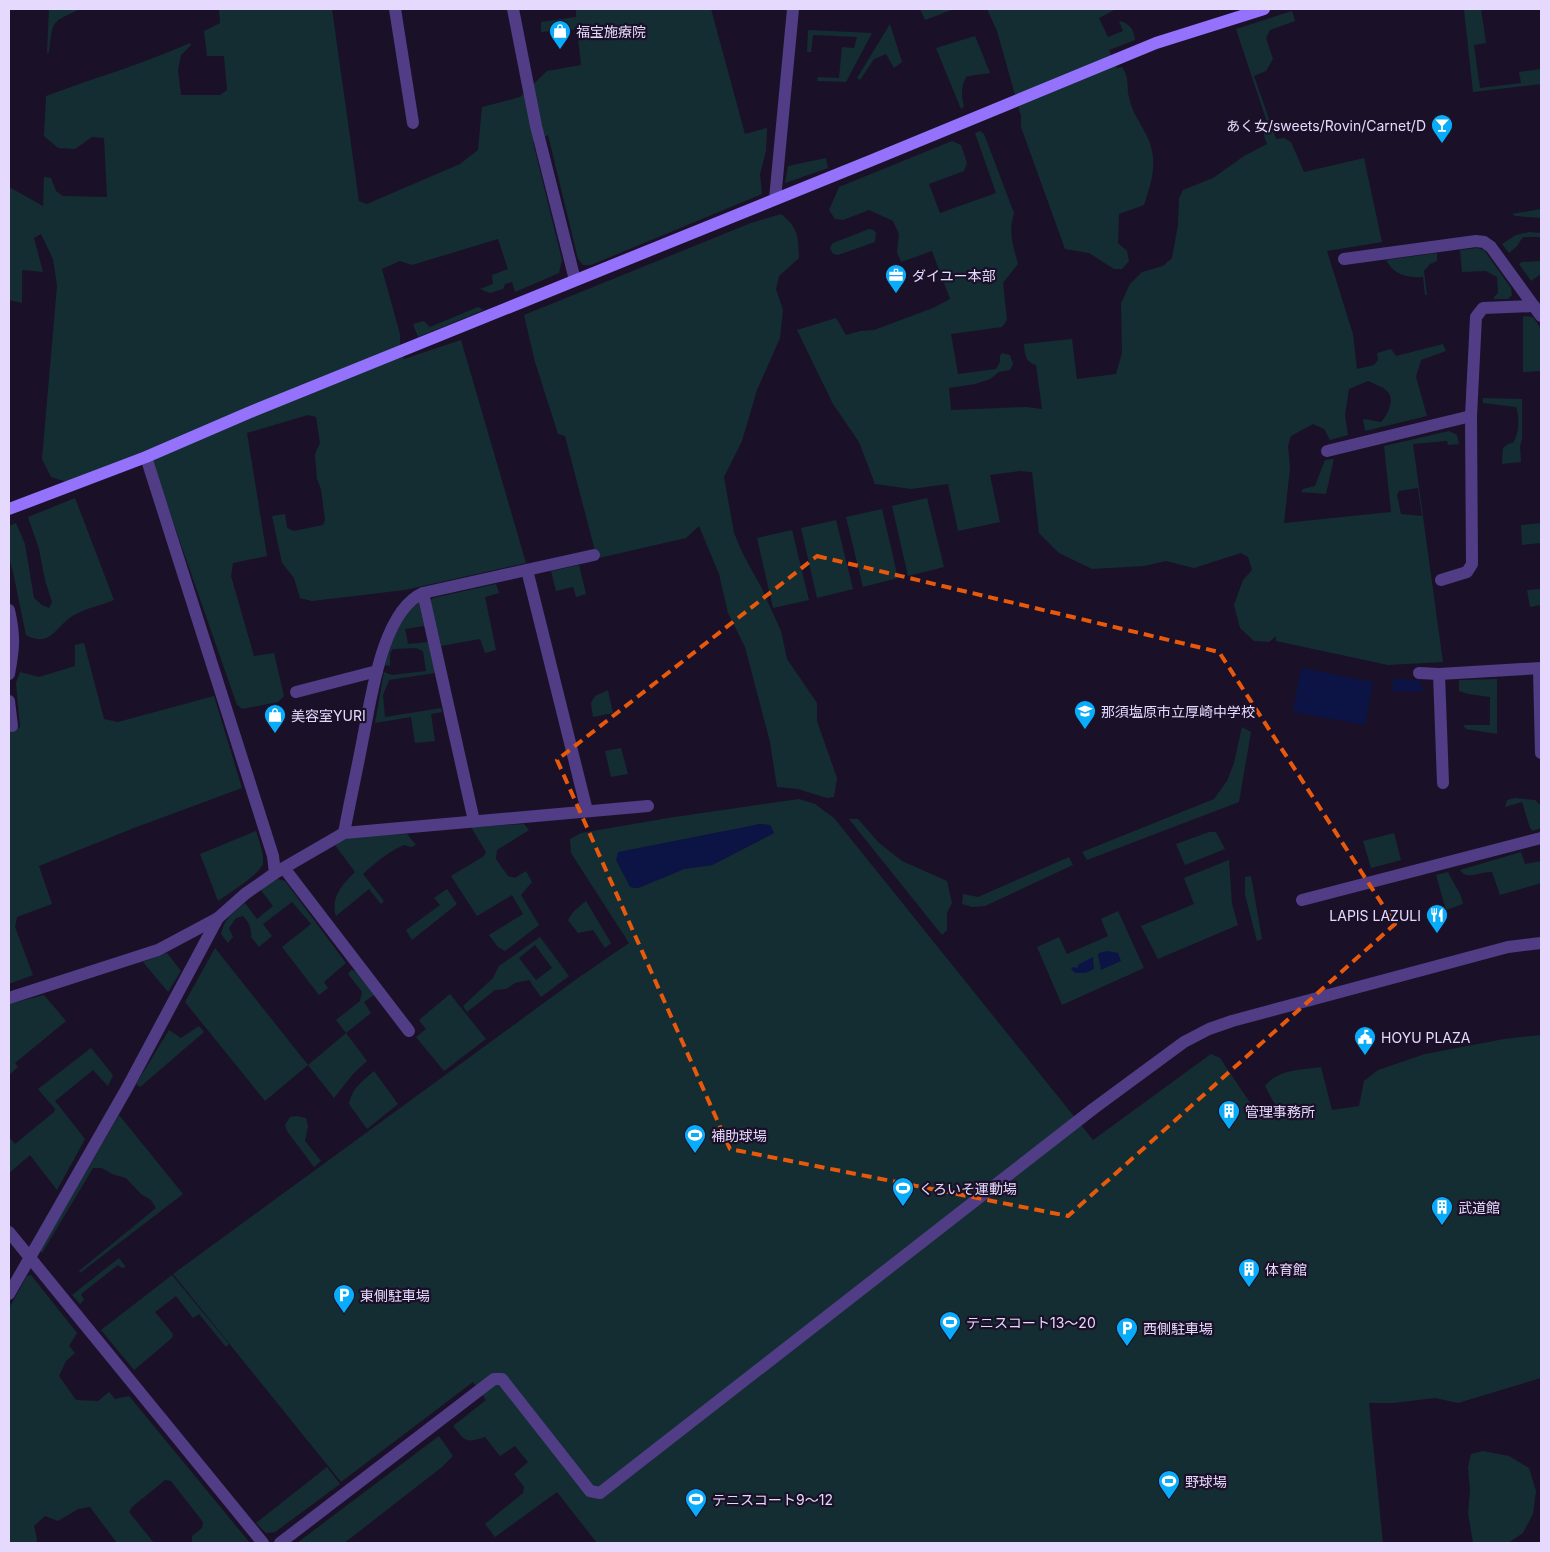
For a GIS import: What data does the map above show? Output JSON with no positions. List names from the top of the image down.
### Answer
{
  "places": {
    "shop": ["福宝施療院", "美容室YURI"],
    "bar": ["あく女/sweets/Rovin/Carnet/D"],
    "office": ["ダイユー本部"],
    "school or university": ["那須塩原市立厚崎中学校"],
    "restaurant": ["LAPIS LAZULI"],
    "public building": ["HOYU PLAZA"],
    "building": ["管理事務所", "武道館", "体育館"],
    "sports": [
      "補助球場",
      "くろいそ運動場",
      "テニスコート13～20",
      "野球場",
      "テニスコート9～12"
    ],
    "parking": ["東側駐車場", "西側駐車場"]
  }
}
